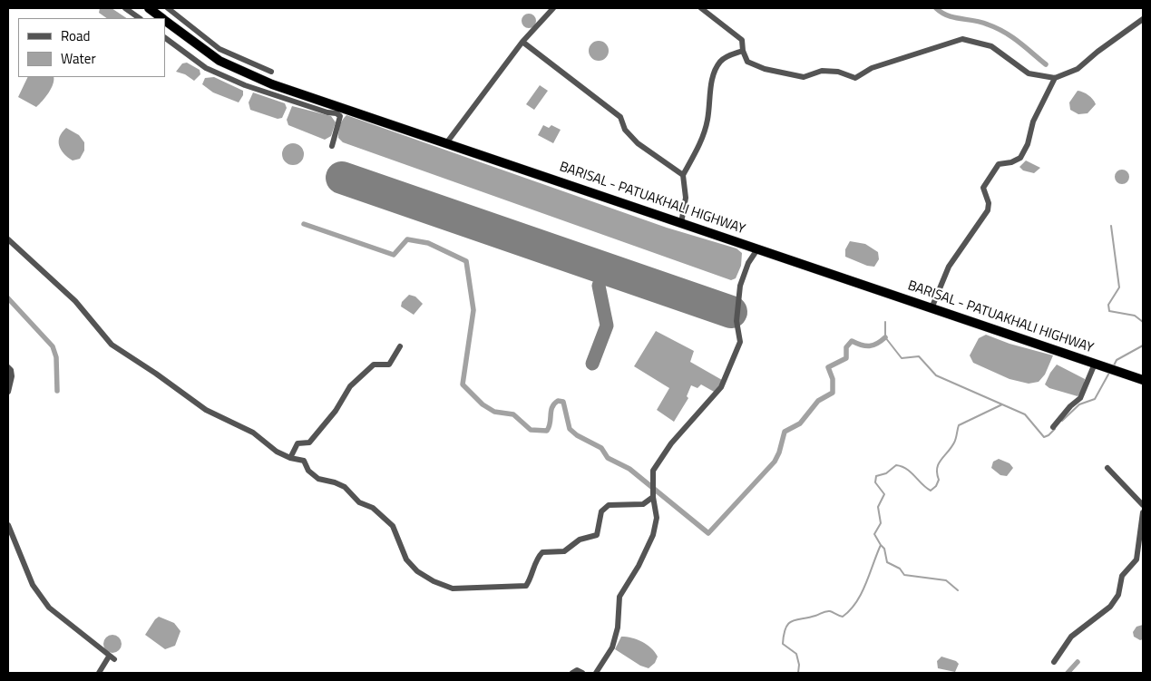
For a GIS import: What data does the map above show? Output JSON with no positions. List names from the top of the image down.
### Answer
{
  "streets": {
    "highway": ["BARISAL - PATUAKHALI HIGHWAY"]
  },
  "legend": ["Road", "Water"]
}
